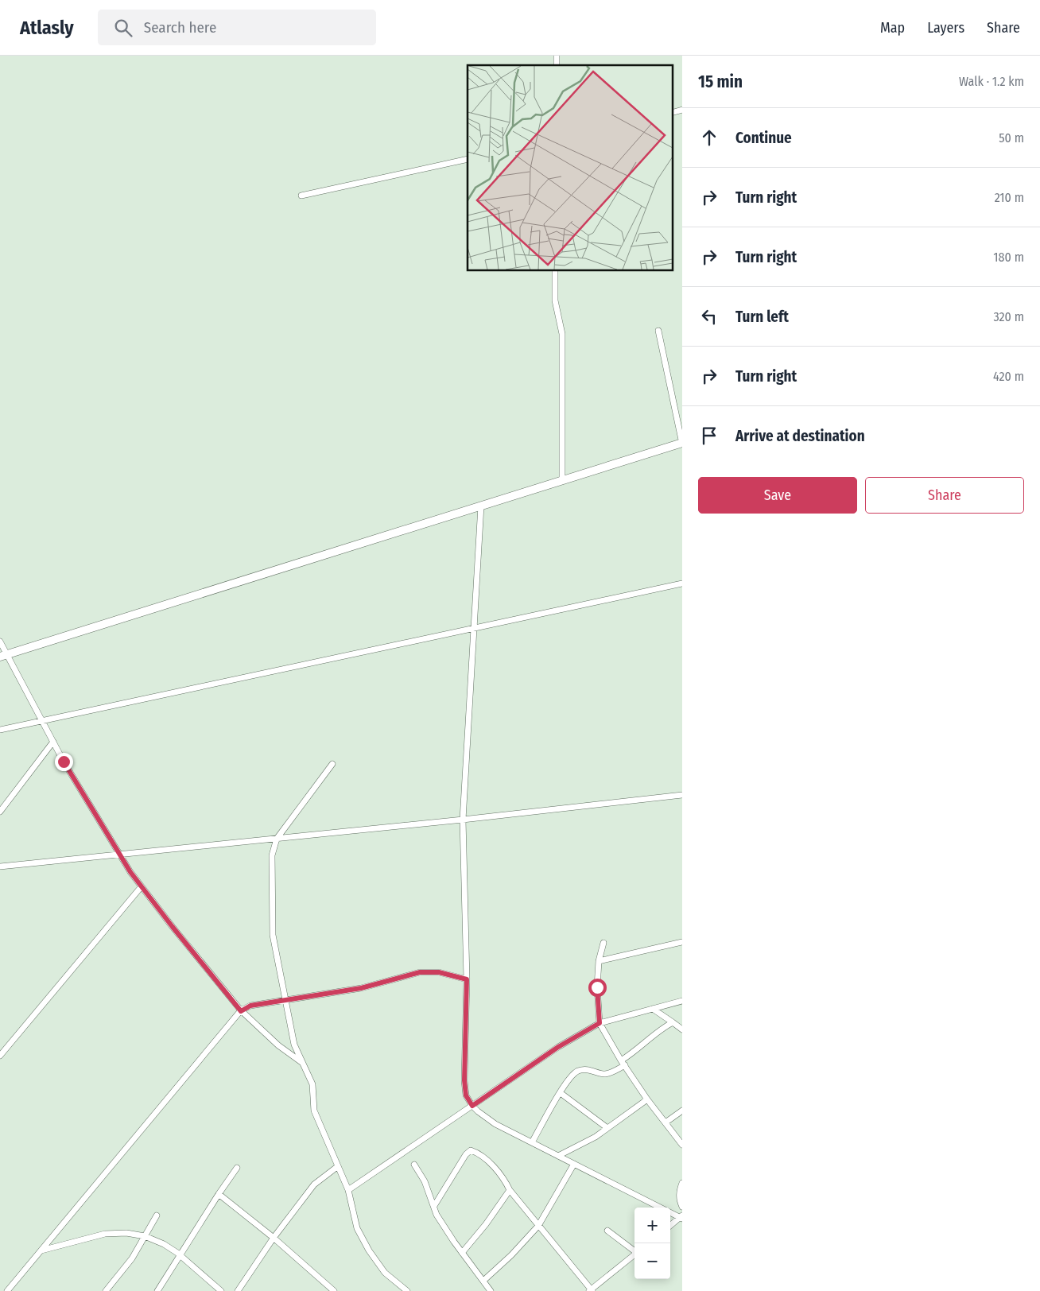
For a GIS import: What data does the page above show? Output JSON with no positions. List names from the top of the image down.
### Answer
{
  "page": {
    "header": "Atlasly",
    "search": "Search here",
    "nav": ["Map", "Layers", "Share"],
    "heading": ["15 min", "Walk · 1.2 km"],
    "list": [
      ["Continue", "50 m"],
      ["Turn right", "210 m"],
      ["Turn right", "180 m"],
      ["Turn left", "320 m"],
      ["Turn right", "420 m"],
      "Arrive at destination"
    ],
    "buttons": ["Save", "Share"],
    "map_buttons": ["+", "−"]
  }
}
